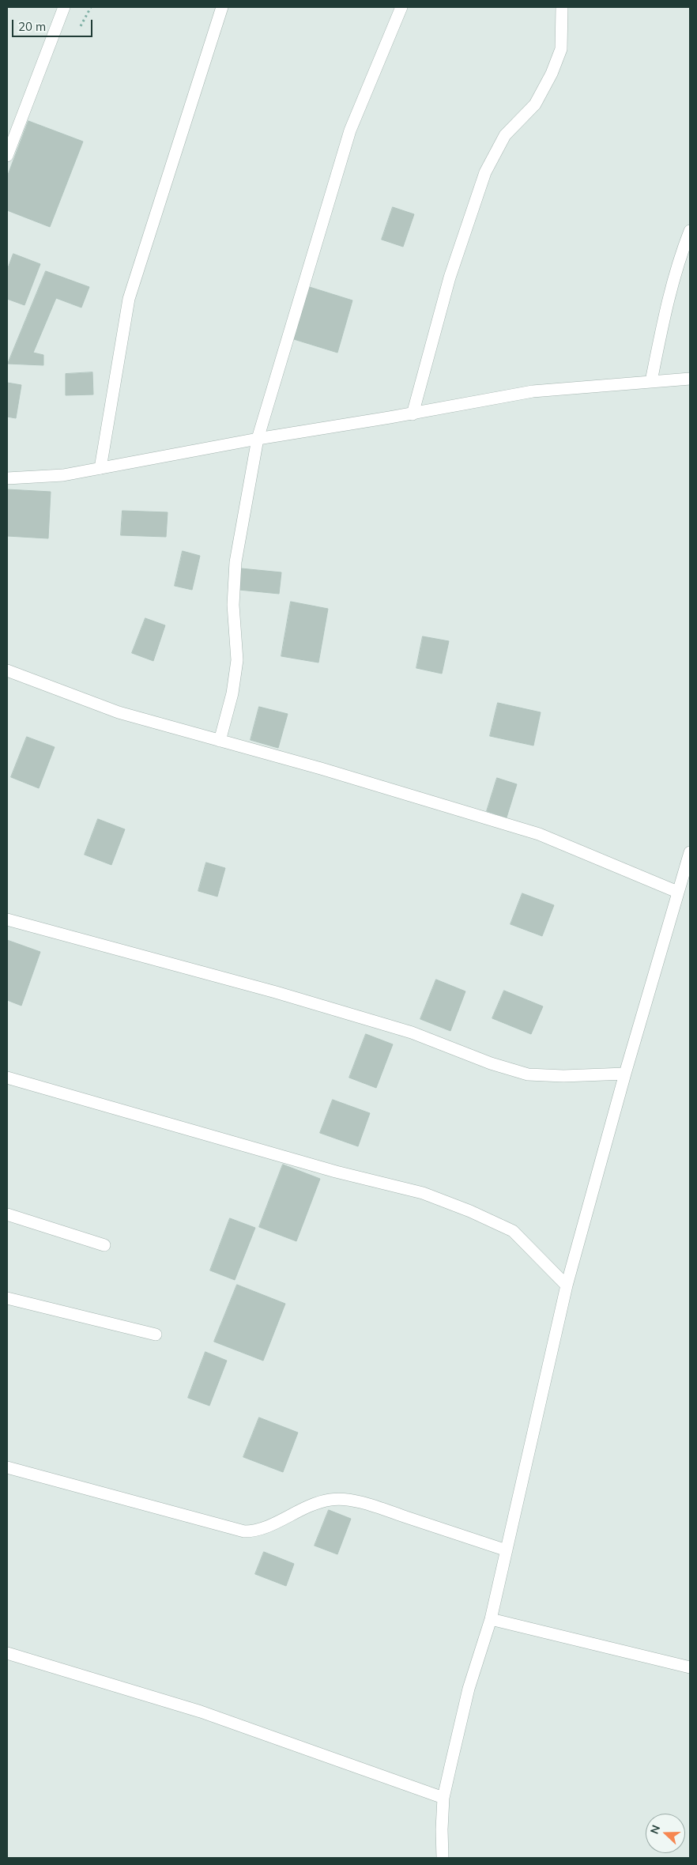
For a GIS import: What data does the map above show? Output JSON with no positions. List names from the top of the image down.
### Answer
{
  "scale_bar": "20 m",
  "north": "left"
}
